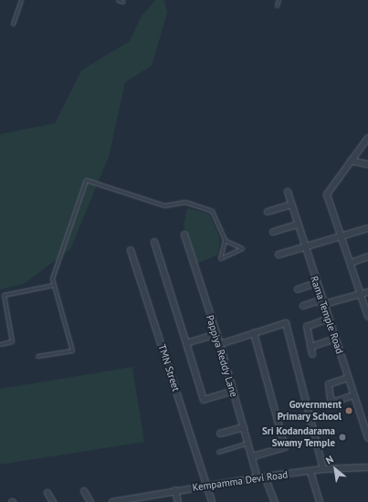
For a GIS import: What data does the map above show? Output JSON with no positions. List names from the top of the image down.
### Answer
{
  "streets": {
    "street": [
      "Rama Temple Road",
      "Pappiya Reddy Lane",
      "TMN Street",
      "Kempamma Devi Road"
    ]
  },
  "crossings": [
    ["Pappiya Reddy Lane", "Kempamma Devi Road"],
    ["TMN Street", "Kempamma Devi Road"]
  ],
  "places": ["Government Primary School", "Sri Kodandarama Swamy Temple"],
  "north": "top left"
}
